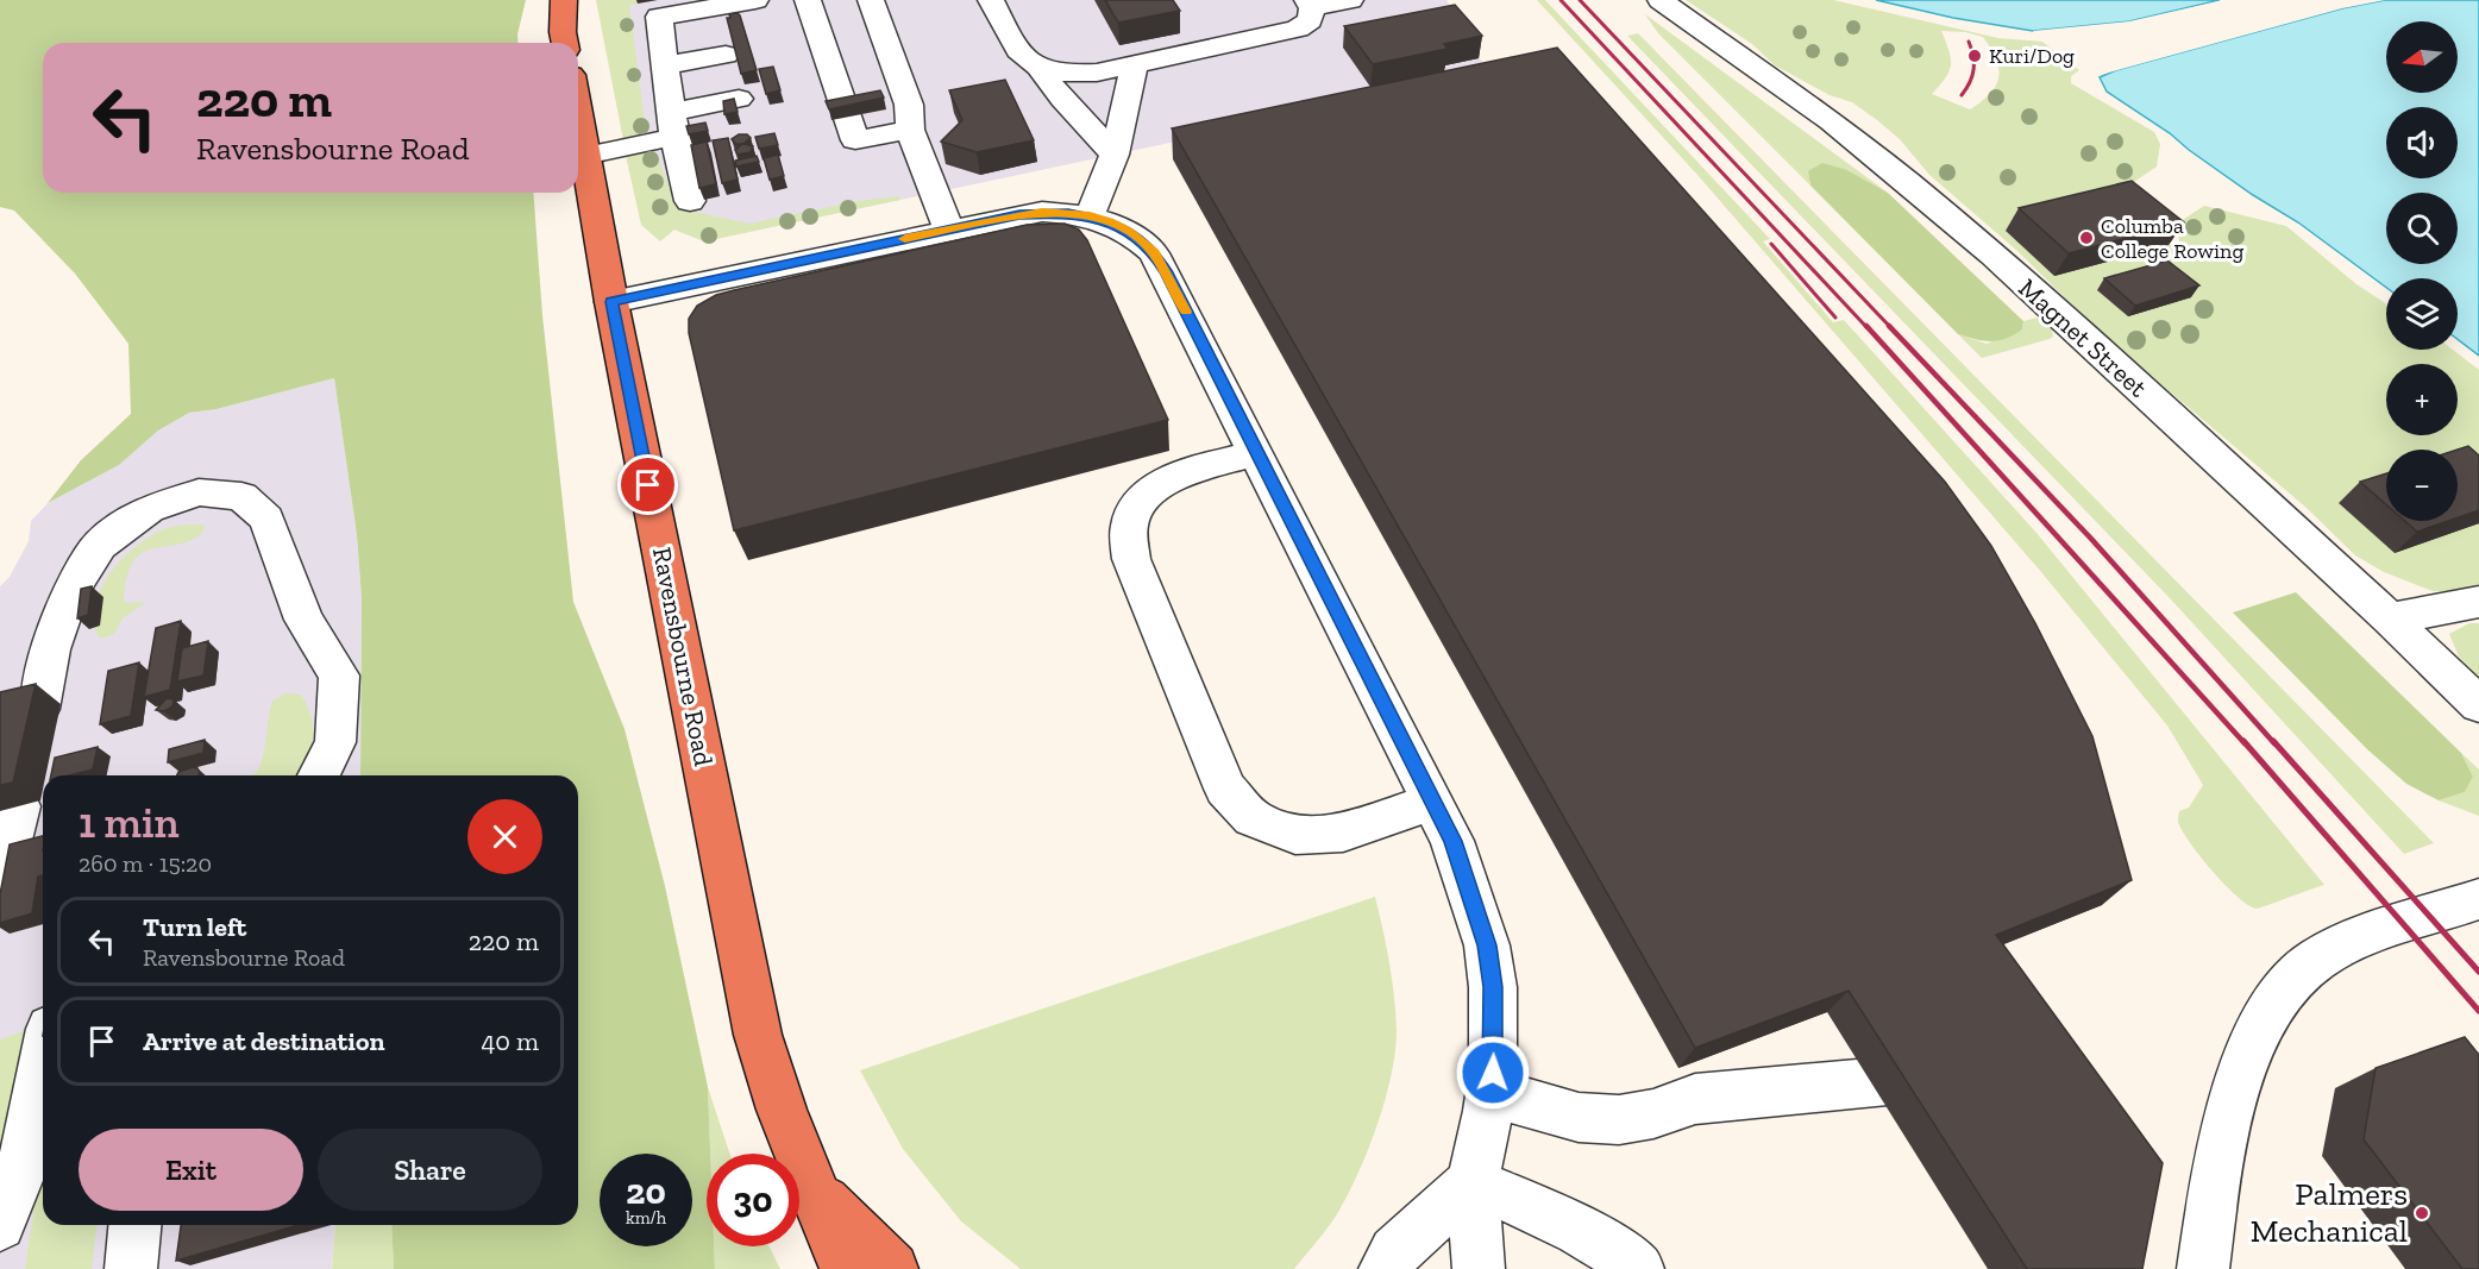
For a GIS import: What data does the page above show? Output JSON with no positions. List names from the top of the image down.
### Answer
{
  "streets": {
    "highway": ["Ravensbourne Road"],
    "street": ["Magnet Street"]
  },
  "places": ["Kuri/Dog", "Columba College Rowing", "Palmers Mechanical"],
  "north": "left",
  "page": {
    "map_buttons": ["+", "−"],
    "turn": ["220 m", "Ravensbourne Road"],
    "heading": ["1 min", "260 m · 15:20"],
    "list": [
      {
        "name": "Turn left",
        "note": "Ravensbourne Road",
        "value": "220 m"
      },
      {
        "name": "Arrive at destination",
        "value": "40 m"
      }
    ],
    "buttons": ["Exit", "Share"],
    "speed": "20 km/h",
    "limit": "30"
  }
}
